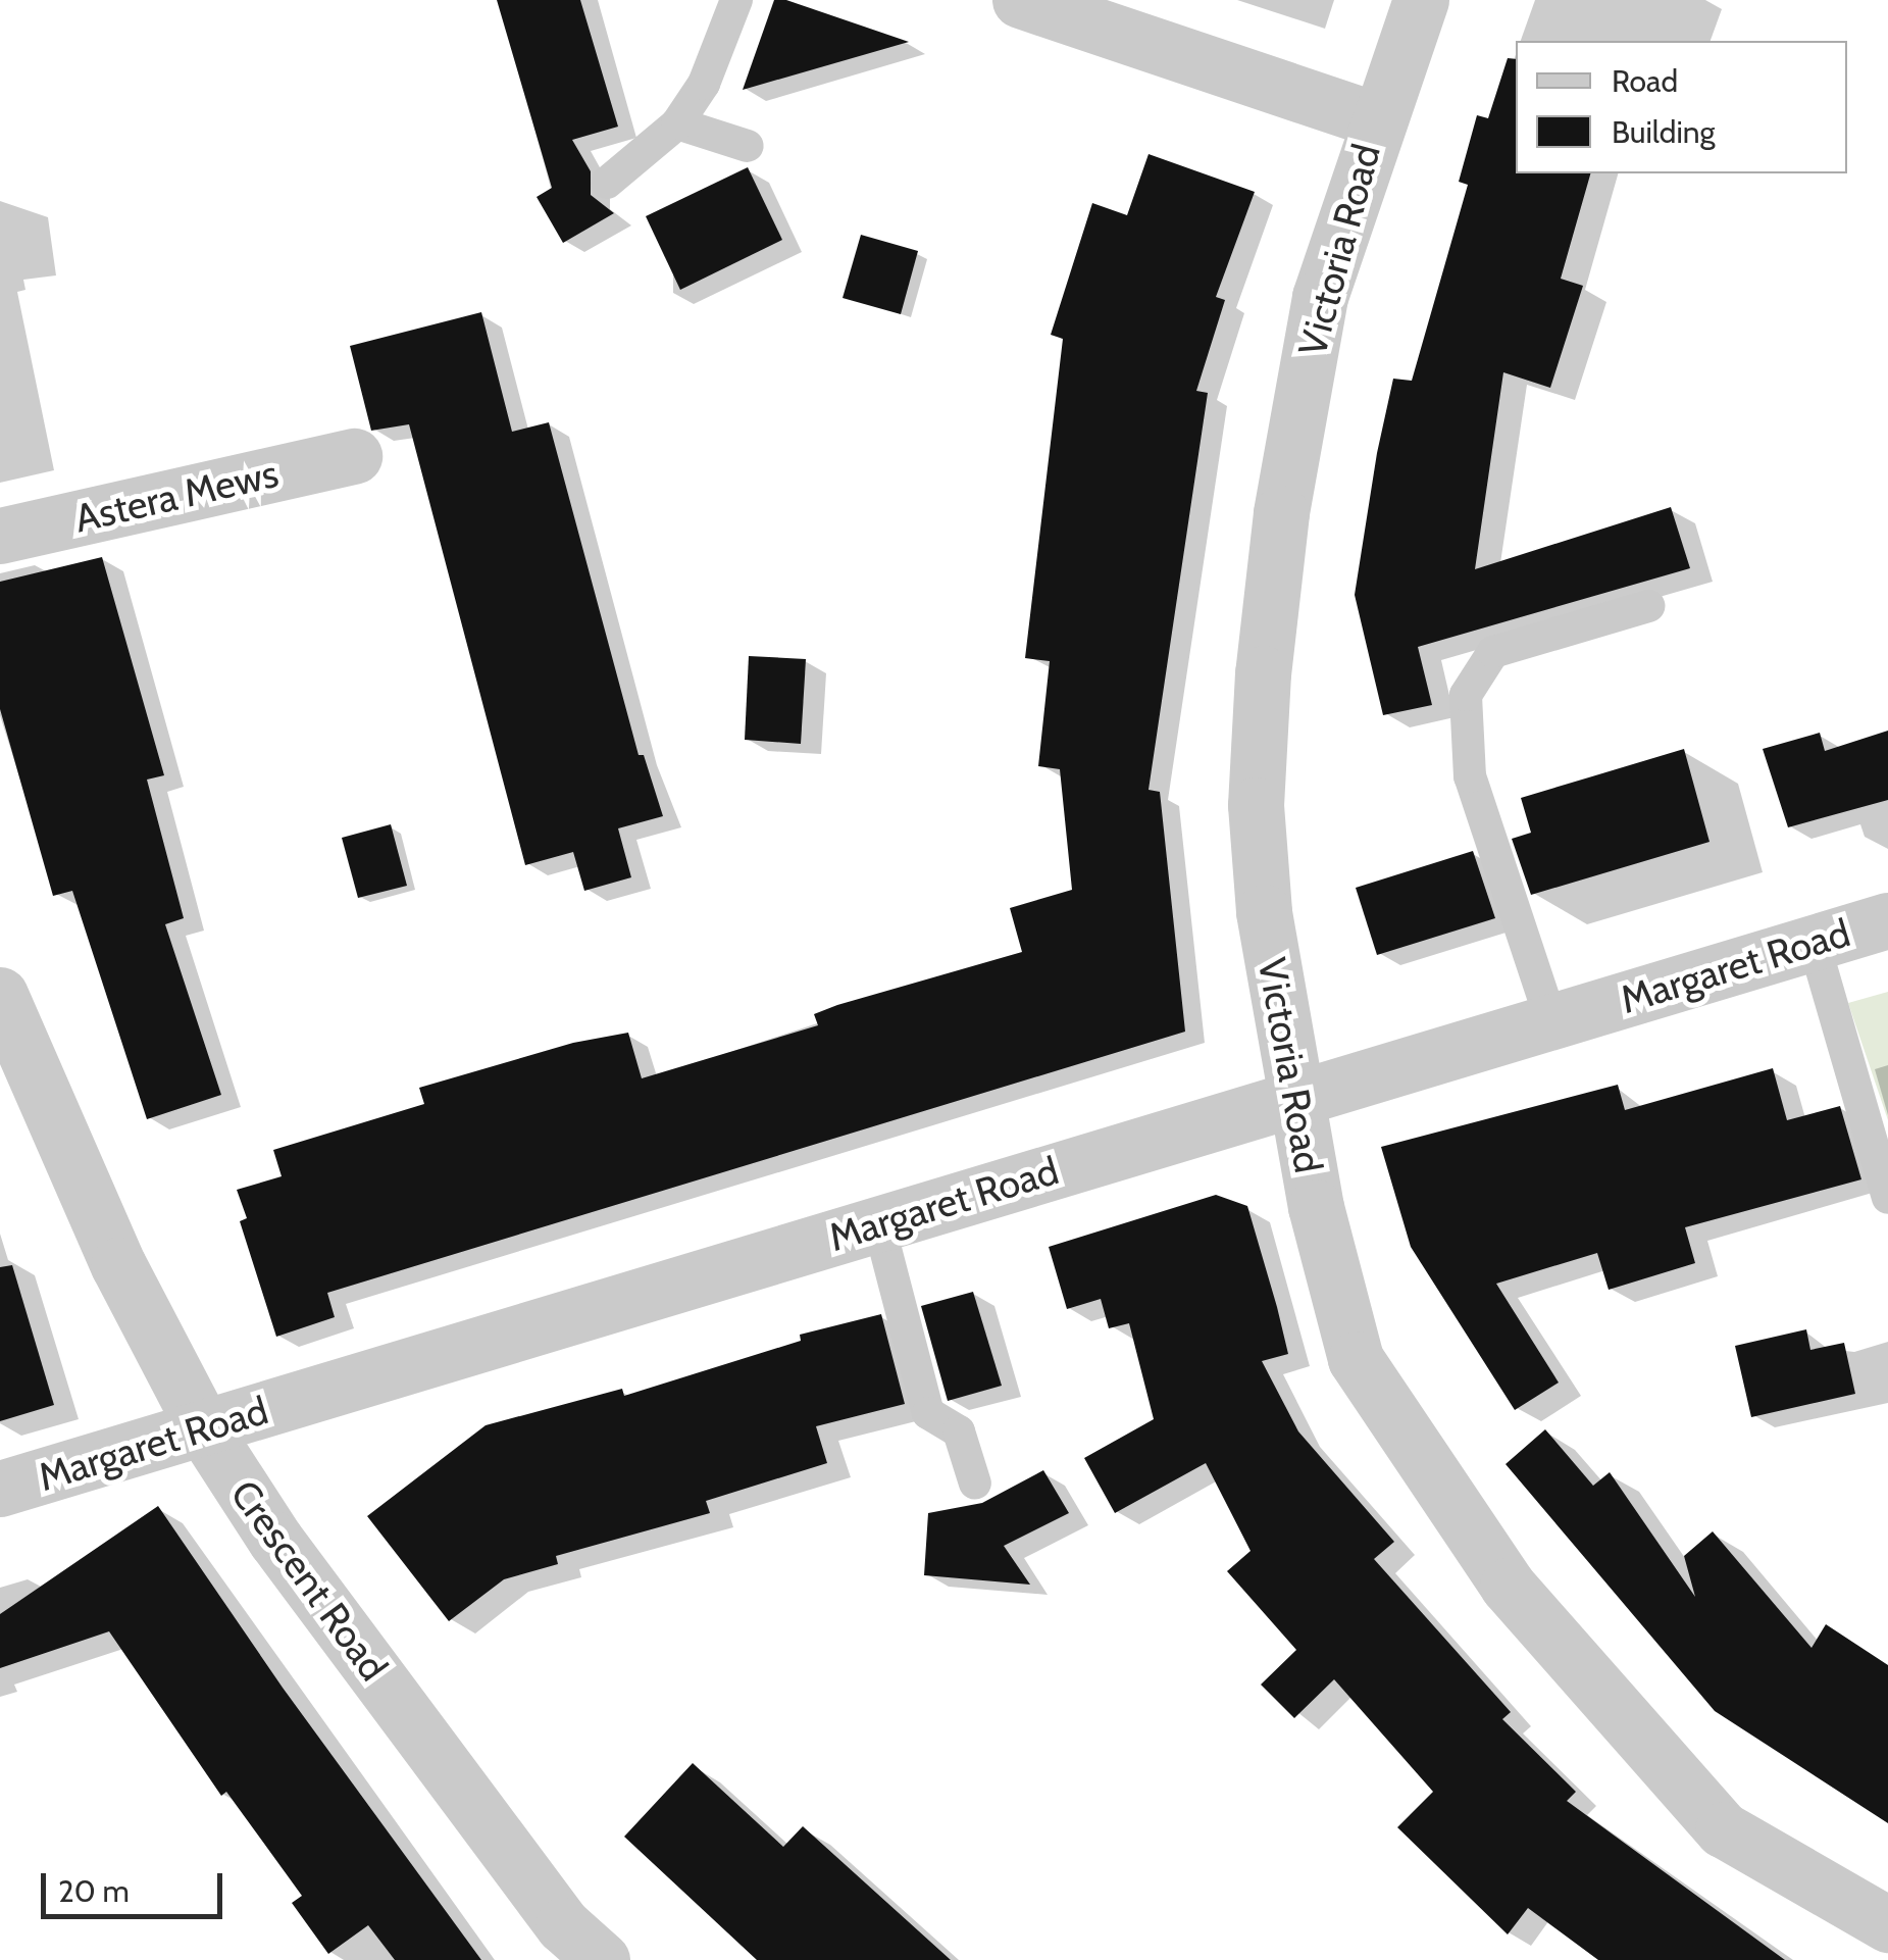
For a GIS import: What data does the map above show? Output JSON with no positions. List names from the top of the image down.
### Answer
{
  "streets": {
    "street": [
      "Victoria Road",
      "Astera Mews",
      "Margaret Road",
      "Crescent Road"
    ]
  },
  "crossings": [
    ["Victoria Road", "Margaret Road"],
    ["Margaret Road", "Crescent Road"]
  ],
  "legend": ["Road", "Building"],
  "scale_bar": "20 m"
}
